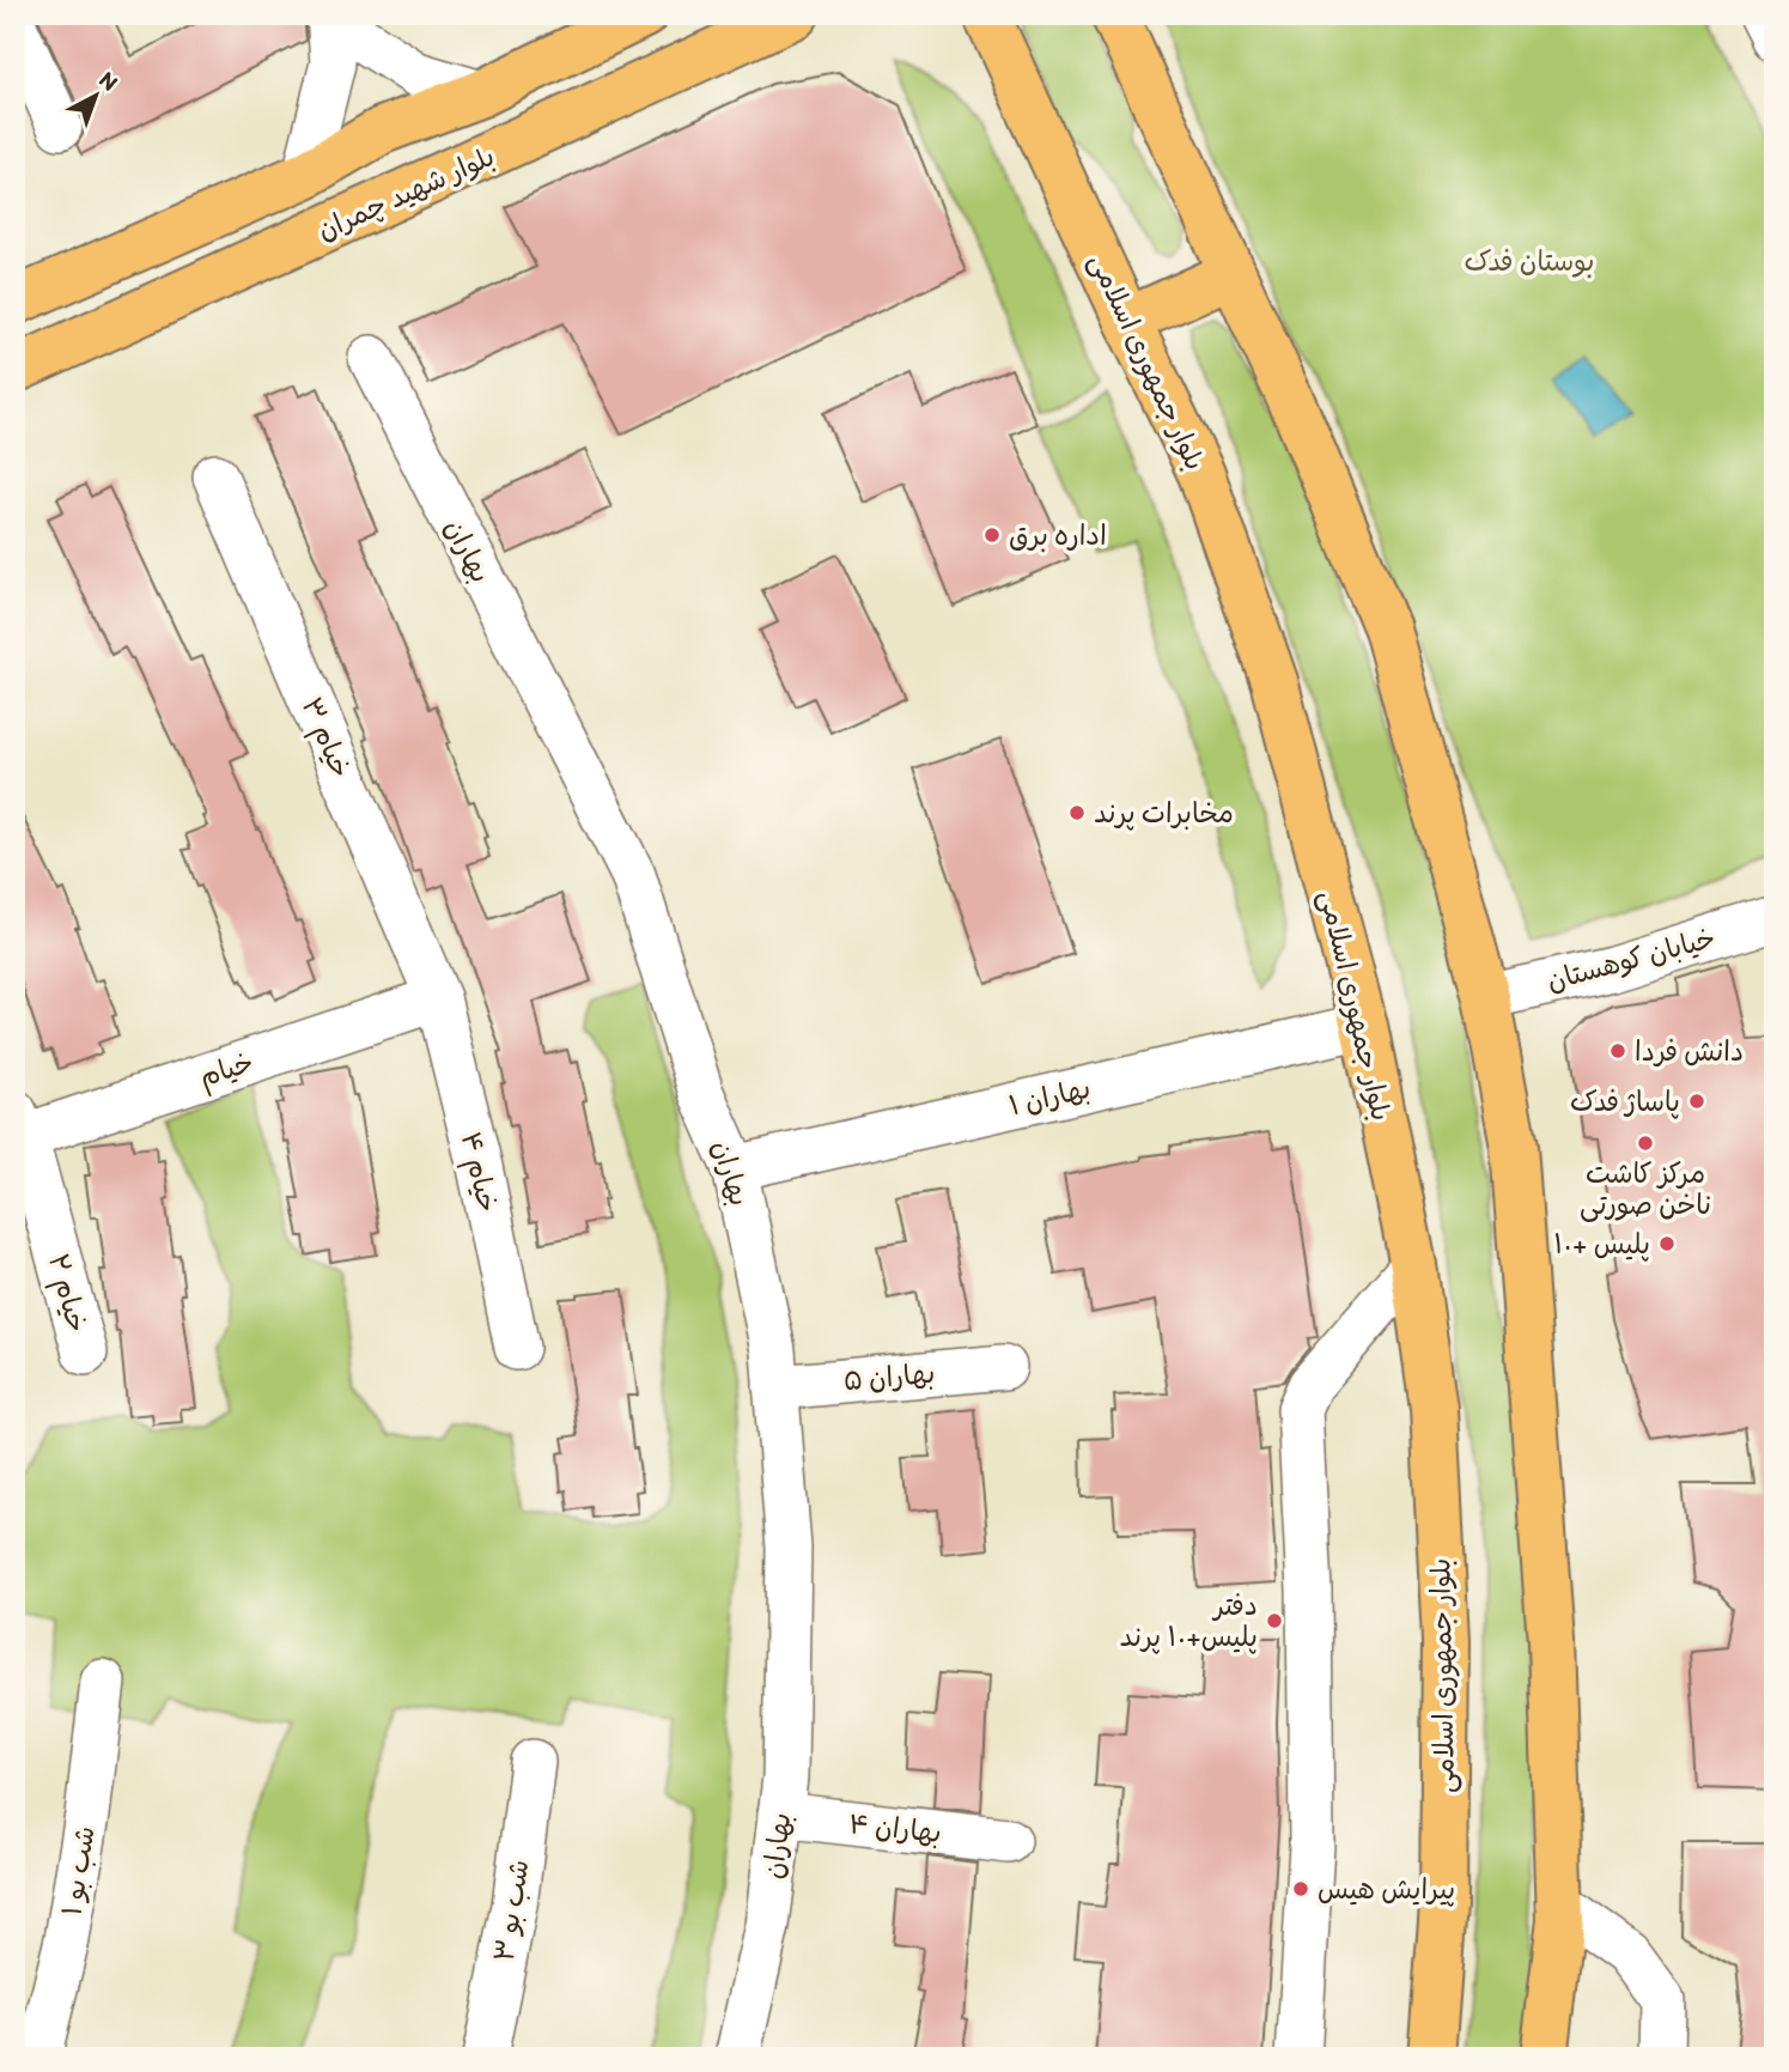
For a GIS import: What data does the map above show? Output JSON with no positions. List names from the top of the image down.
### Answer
{
  "streets": {
    "main road": ["بلوار شهید چمران", "بلوار جمهوری اسلامی"],
    "street": [
      "بهاران",
      "خیام ۳",
      "خیابان کوهستان",
      "خیام",
      "بهاران ۱",
      "خیام ۴",
      "خیام ۲",
      "بهاران ۵",
      "بهاران ۴",
      "شب بو ۱",
      "شب بو ۳"
    ]
  },
  "crossings": [
    ["بلوار جمهوری اسلامی", "بهاران ۱"],
    ["بهاران", "بهاران ۱"],
    ["بهاران", "بهاران ۵"],
    ["بهاران", "بهاران ۴"],
    ["خیام ۳", "خیام"],
    ["خیام ۳", "خیام ۴"],
    ["خیام", "خیام ۴"],
    ["خیام", "خیام ۲"]
  ],
  "parks": ["بوستان فدک"],
  "places": [
    "اداره برق",
    "مخابرات پرند",
    "دانش فردا",
    "پاساژ فدک",
    "مرکز کاشت ناخن صورتی",
    "پلیس +۱۰",
    "دفتر پلیس+۱۰ پرند",
    "پیرایش هیس"
  ],
  "north": "top right"
}
